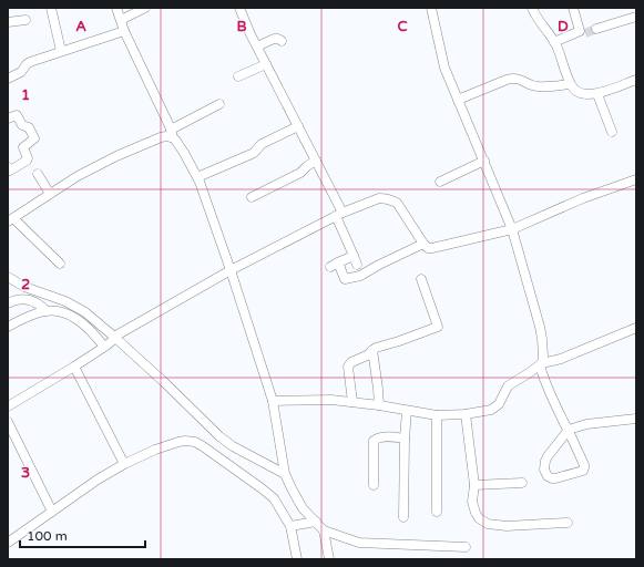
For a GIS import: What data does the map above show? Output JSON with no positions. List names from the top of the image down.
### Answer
{
  "scale_bar": "100 m",
  "grid": {
    "columns": [
      "A",
      "B",
      "C",
      "D"
    ],
    "rows": ["1", "2", "3"]
  }
}
